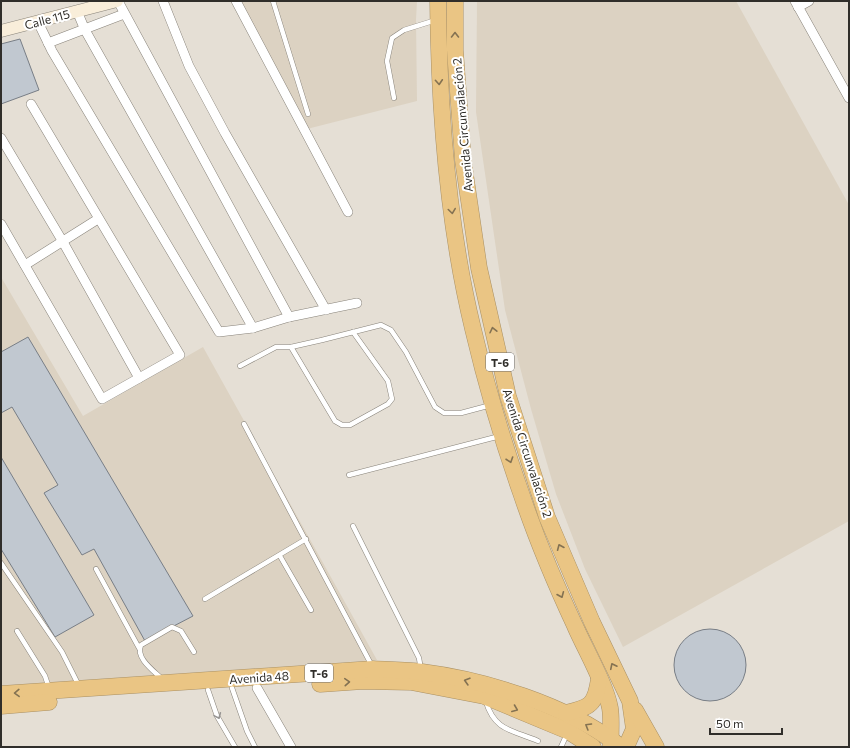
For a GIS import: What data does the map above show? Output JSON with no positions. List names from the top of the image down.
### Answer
{
  "streets": {
    "highway": ["Avenida Circunvalación 2", "T-6", "Avenida 48"],
    "street": ["Calle 115"]
  },
  "crossings": [
    ["Avenida Circunvalación 2", "Avenida 48"]
  ],
  "scale_bar": "50 m"
}
